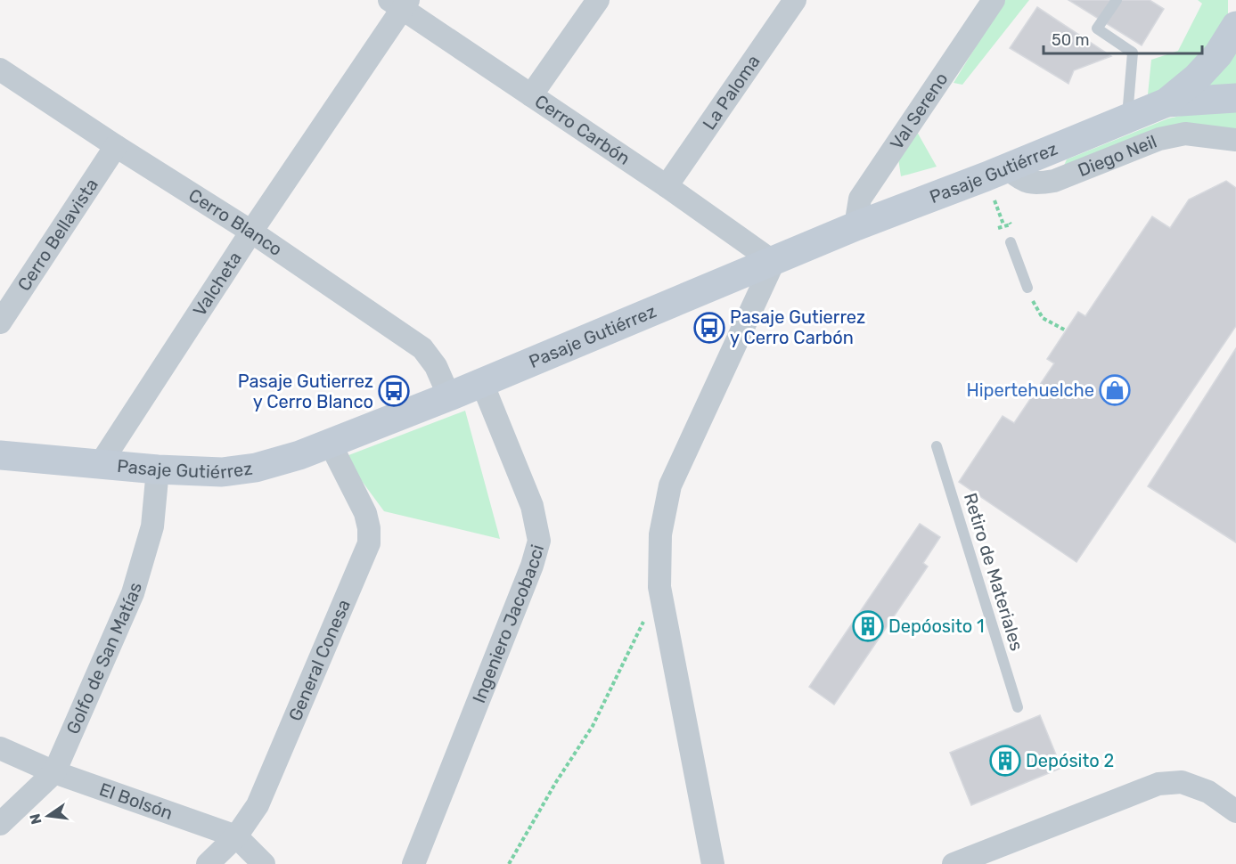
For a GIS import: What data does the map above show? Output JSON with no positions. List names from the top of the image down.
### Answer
{
  "streets": {
    "main road": ["Pasaje Gutiérrez"],
    "street": [
      "La Paloma",
      "Val Sereno",
      "Cerro Carbón",
      "Diego Neil",
      "Cerro Blanco",
      "Cerro Bellavista",
      "Valcheta",
      "Ingeniero Jacobacci",
      "Golfo de San Matías",
      "General Conesa",
      "El Bolsón"
    ],
    "lane": ["Retiro de Materiales"]
  },
  "crossings": [
    ["La Paloma", "Cerro Carbón"],
    ["Val Sereno", "Pasaje Gutiérrez"],
    ["Cerro Carbón", "Pasaje Gutiérrez"],
    ["Cerro Carbón", "Valcheta"],
    ["Diego Neil", "Pasaje Gutiérrez"],
    ["Pasaje Gutiérrez", "Cerro Blanco"],
    ["Pasaje Gutiérrez", "Valcheta"],
    ["Pasaje Gutiérrez", "Ingeniero Jacobacci"],
    ["Pasaje Gutiérrez", "Golfo de San Matías"],
    ["Pasaje Gutiérrez", "General Conesa"],
    ["Cerro Blanco", "Cerro Bellavista"],
    ["Cerro Blanco", "Valcheta"],
    ["Golfo de San Matías", "El Bolsón"],
    ["General Conesa", "El Bolsón"]
  ],
  "places": {
    "bus stop": ["Pasaje Gutierrez y Cerro Carbón", "Pasaje Gutierrez y Cerro Blanco"],
    "shop": ["Hipertehuelche"],
    "building": ["Depóosito 1", "Depósito 2"]
  },
  "scale_bar": "50 m",
  "north": "left"
}
